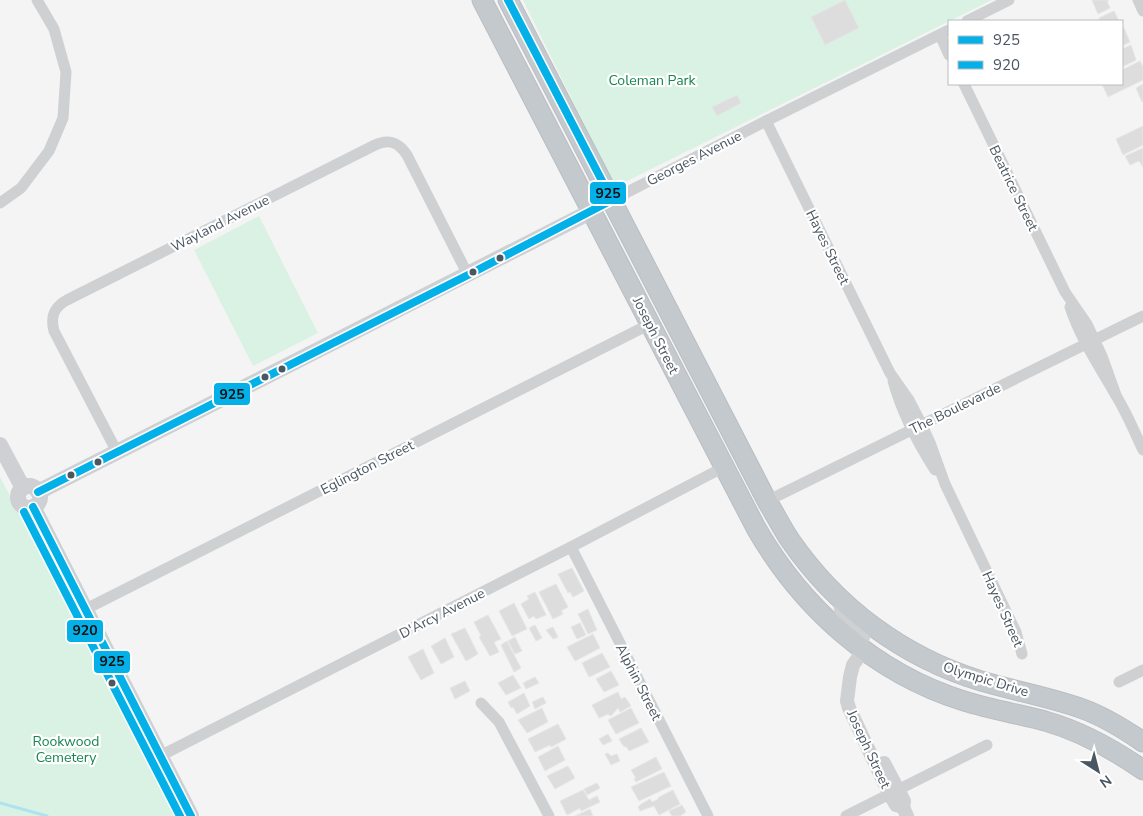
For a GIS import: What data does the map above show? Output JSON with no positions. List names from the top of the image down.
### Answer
{
  "streets": {
    "highway": ["Georges Avenue", "Joseph Street", "Olympic Drive"],
    "street": [
      "Beatrice Street",
      "Wayland Avenue",
      "Hayes Street",
      "The Boulevarde",
      "Eglington Street",
      "D'Arcy Avenue",
      "Alphin Street"
    ]
  },
  "crossings": [
    ["Georges Avenue", "Wayland Avenue"],
    ["Georges Avenue", "Hayes Street"],
    ["Georges Avenue", "Joseph Street"],
    ["Beatrice Street", "The Boulevarde"],
    ["Hayes Street", "The Boulevarde"],
    ["Joseph Street", "The Boulevarde"],
    ["Joseph Street", "Eglington Street"],
    ["Joseph Street", "D'Arcy Avenue"],
    ["Joseph Street", "Olympic Drive"],
    ["D'Arcy Avenue", "Alphin Street"]
  ],
  "parks": ["Coleman Park", "Rookwood Cemetery"],
  "lines": ["transit line 925", "transit line 920"],
  "legend": ["925", "920"],
  "north": "bottom right"
}
